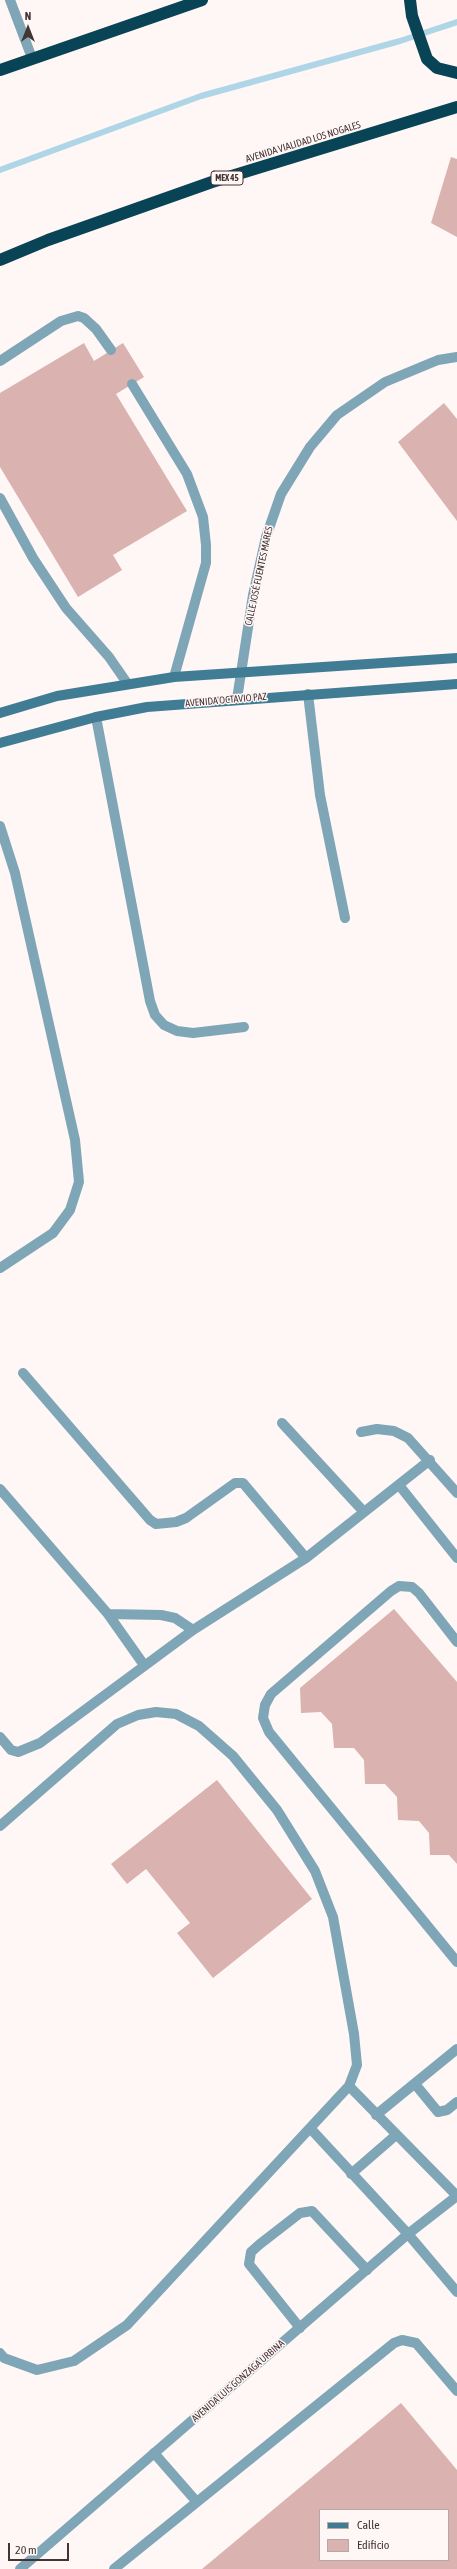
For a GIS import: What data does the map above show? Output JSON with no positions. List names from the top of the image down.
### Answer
{
  "streets": {
    "highway": ["AVENIDA VIALIDAD LOS NOGALES", "MEX 45"],
    "street": ["CALLE JOSÉ FUENTES MARES", "AVENIDA OCTAVIO PAZ", "AVENIDA LUIS GONZAGA URBINA"]
  },
  "crossings": [
    ["CALLE JOSÉ FUENTES MARES", "AVENIDA OCTAVIO PAZ"]
  ],
  "legend": ["Calle", "Edificio"],
  "scale_bar": "20 m",
  "north": "top"
}
